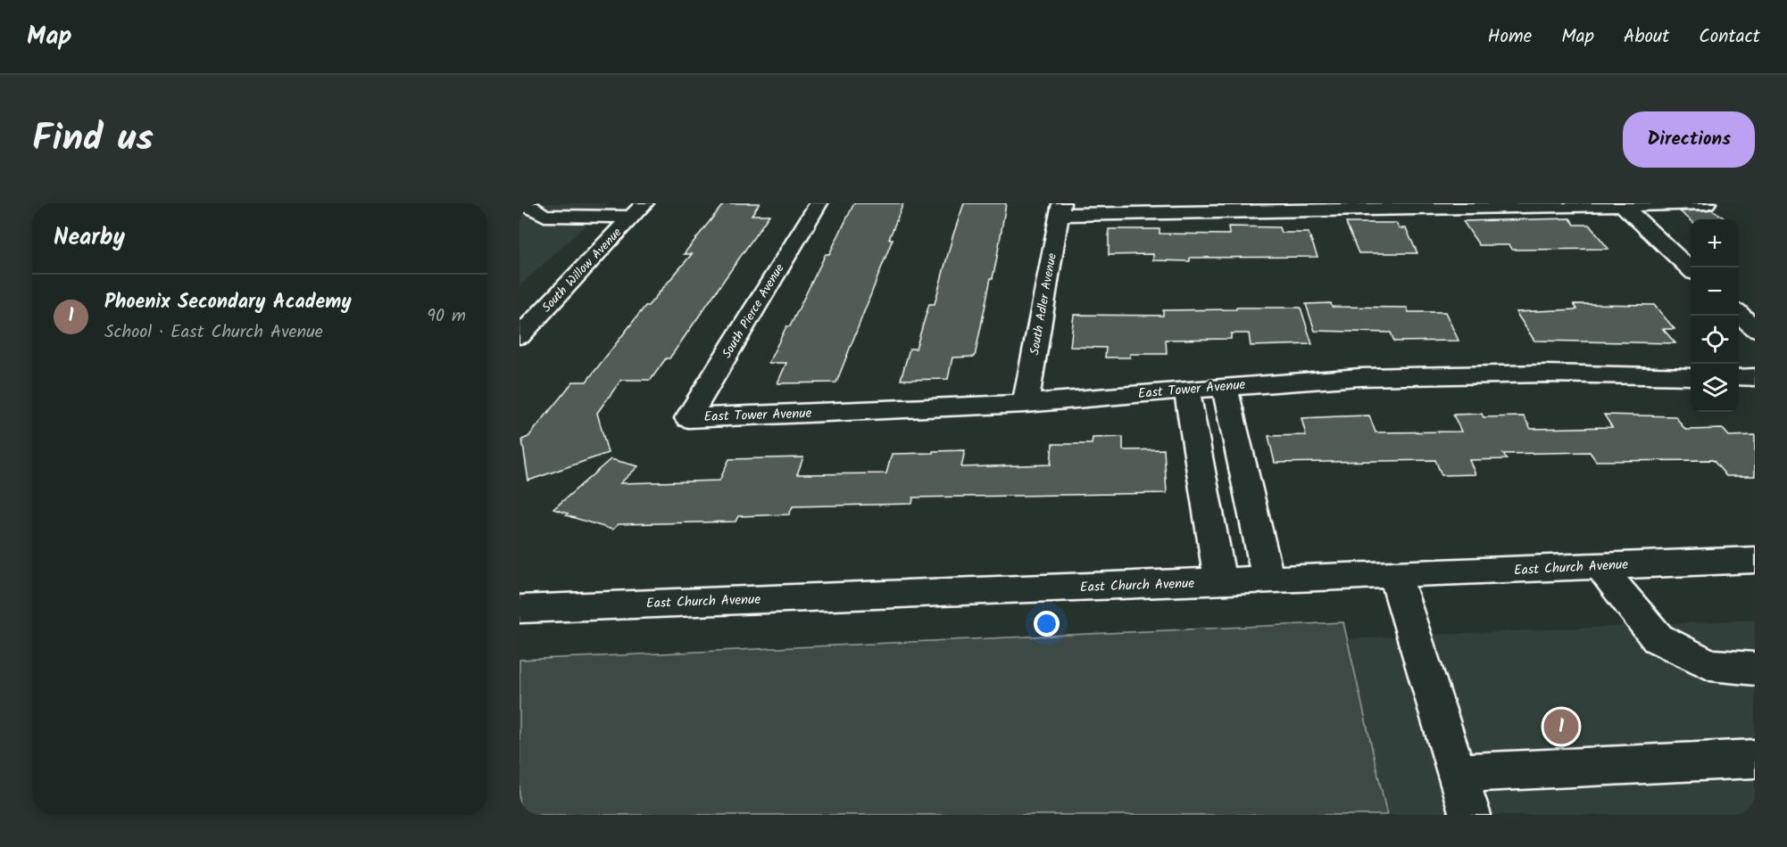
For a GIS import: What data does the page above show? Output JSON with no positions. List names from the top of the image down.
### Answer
{
  "streets": {
    "street": [
      "South Willow Avenue",
      "South Adler Avenue",
      "South Pierce Avenue",
      "East Tower Avenue",
      "East Church Avenue"
    ]
  },
  "crossings": [
    ["South Adler Avenue", "East Tower Avenue"],
    ["South Pierce Avenue", "East Tower Avenue"]
  ],
  "page": {
    "header": "Map",
    "nav": [
      "Home",
      "Map",
      "About",
      "Contact"
    ],
    "title": "Find us",
    "buttons": "Directions",
    "heading": "Nearby",
    "map_buttons": ["+", "−"],
    "list": [
      {
        "mark": "1",
        "name": "Phoenix Secondary Academy",
        "note": "School · East Church Avenue",
        "value": "90 m"
      }
    ],
    "pins": "1"
  }
}
